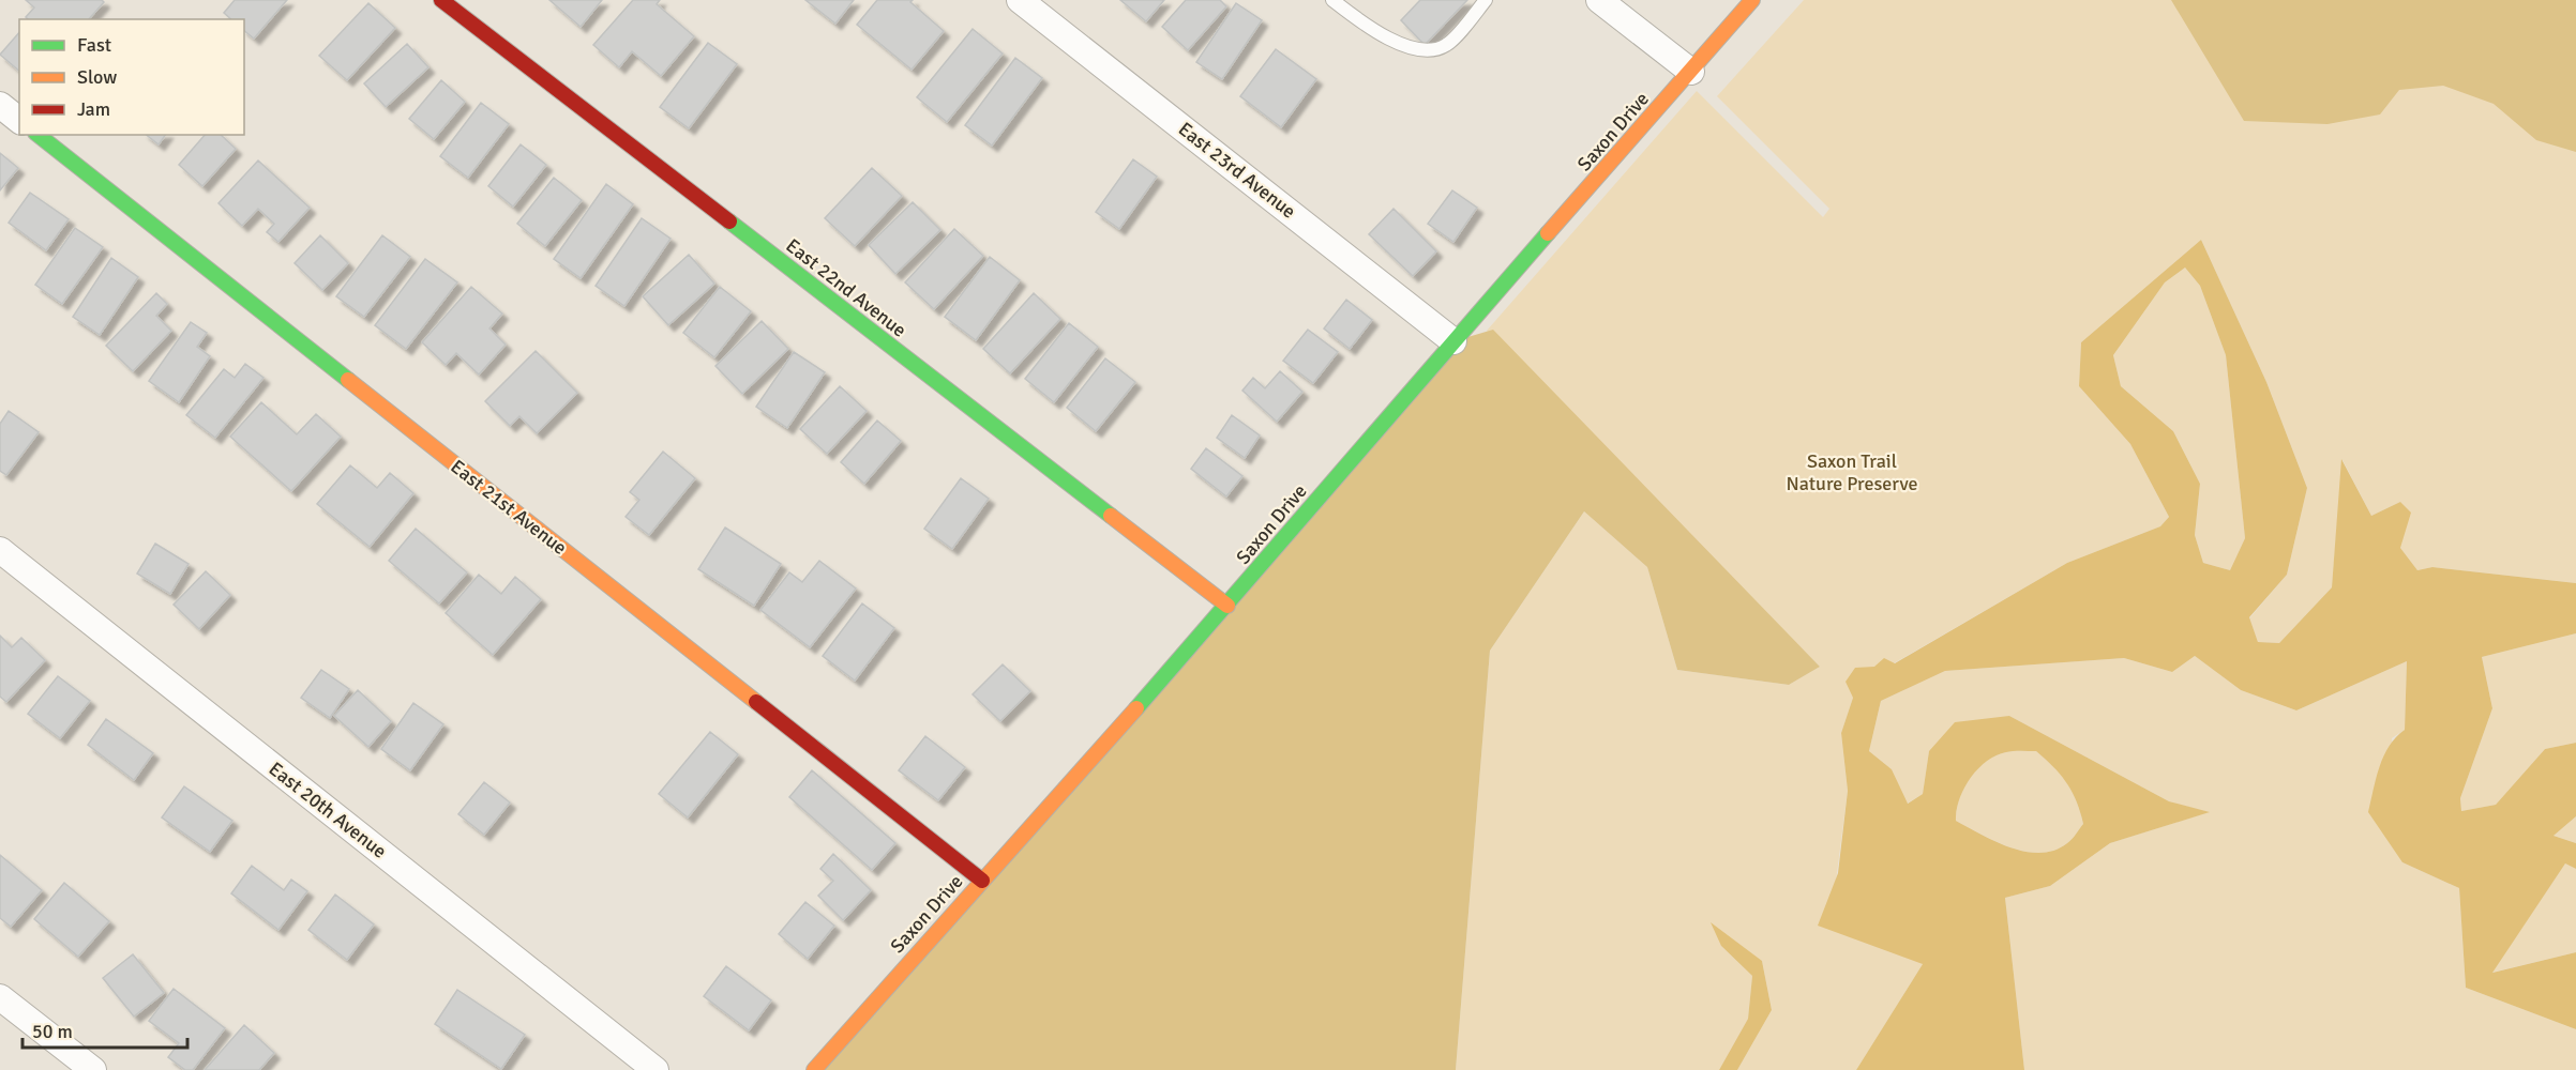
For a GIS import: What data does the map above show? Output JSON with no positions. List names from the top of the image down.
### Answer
{
  "streets": {
    "street": [
      "Saxon Drive",
      "East 23rd Avenue",
      "East 22nd Avenue",
      "East 21st Avenue",
      "East 20th Avenue"
    ]
  },
  "crossings": [
    ["Saxon Drive", "East 23rd Avenue"],
    ["Saxon Drive", "East 22nd Avenue"],
    ["Saxon Drive", "East 21st Avenue"]
  ],
  "parks": ["Saxon Trail Nature Preserve"],
  "legend": ["Fast", "Slow", "Jam"],
  "scale_bar": "50 m"
}
